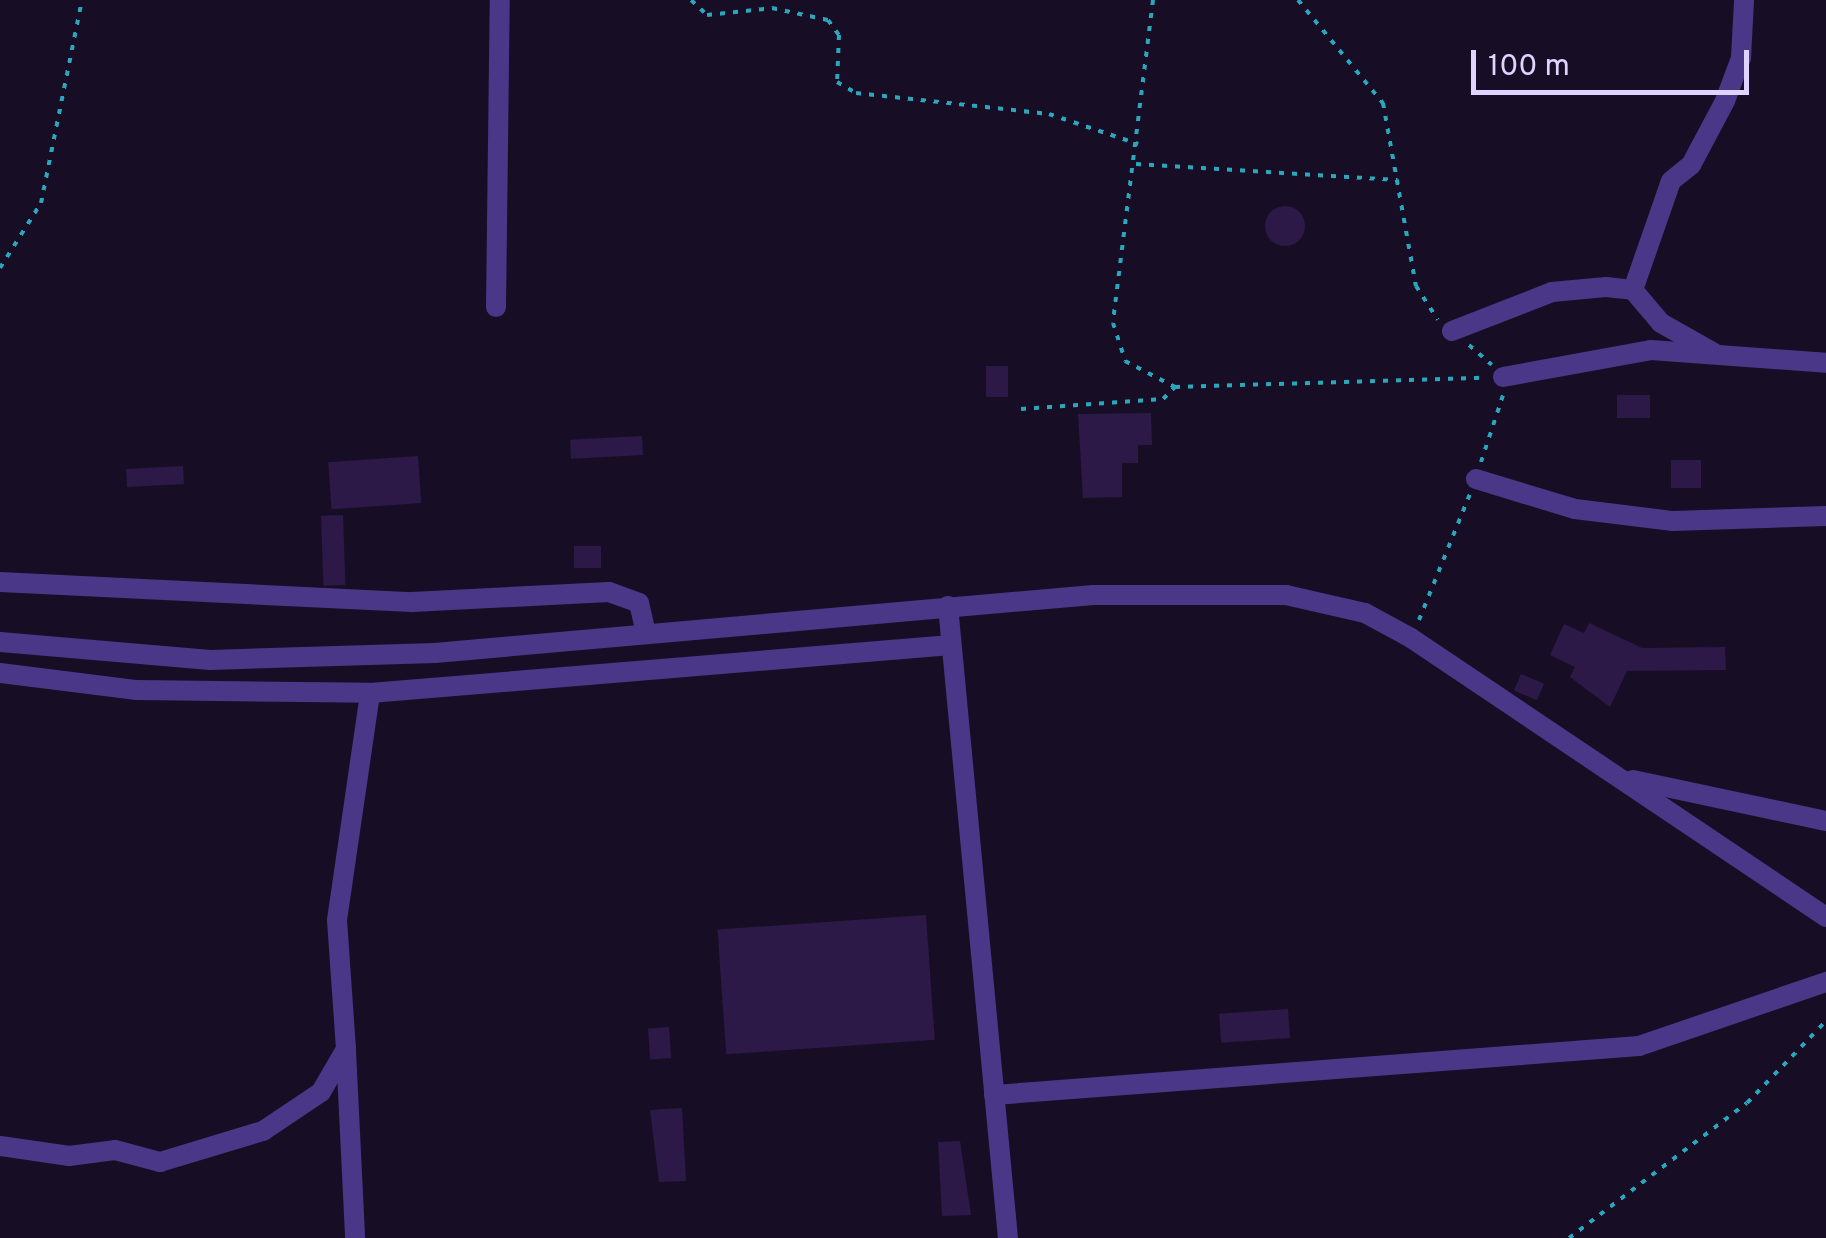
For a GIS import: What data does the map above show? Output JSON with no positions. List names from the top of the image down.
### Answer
{
  "scale_bar": "100 m"
}
